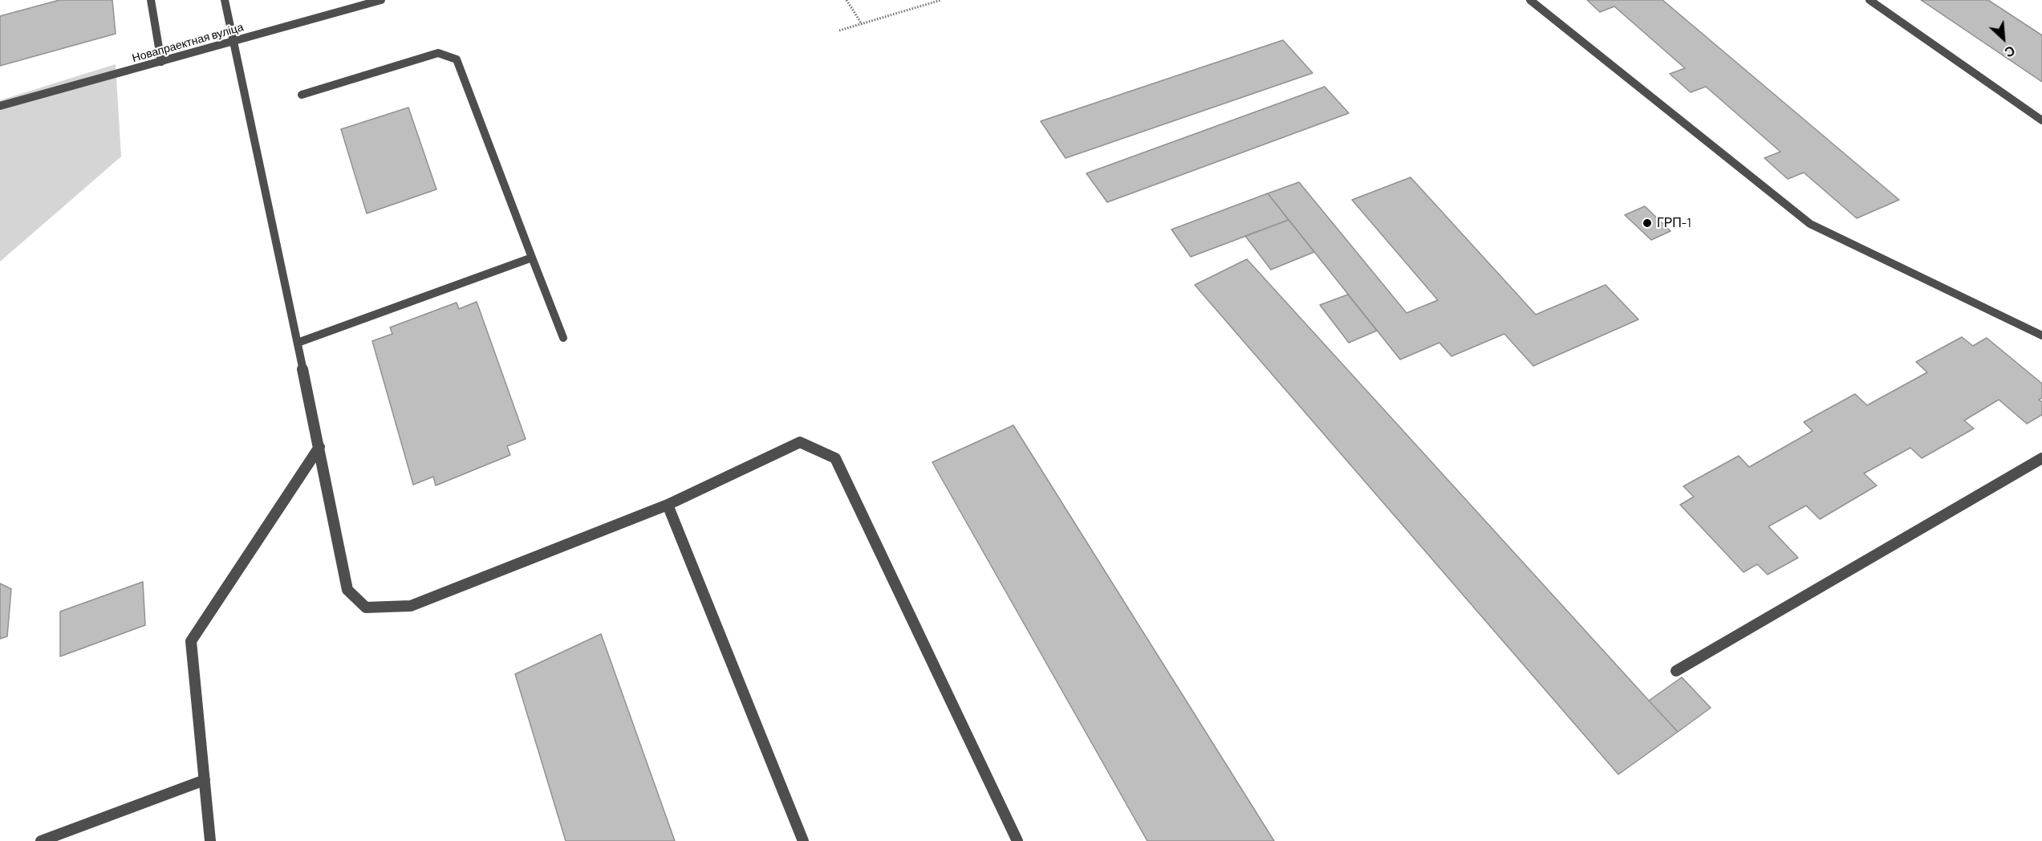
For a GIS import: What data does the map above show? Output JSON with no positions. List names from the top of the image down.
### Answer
{
  "streets": {
    "street": ["Новапраектная вуліца"]
  },
  "places": ["ГРП-1"],
  "north": "bottom right"
}
